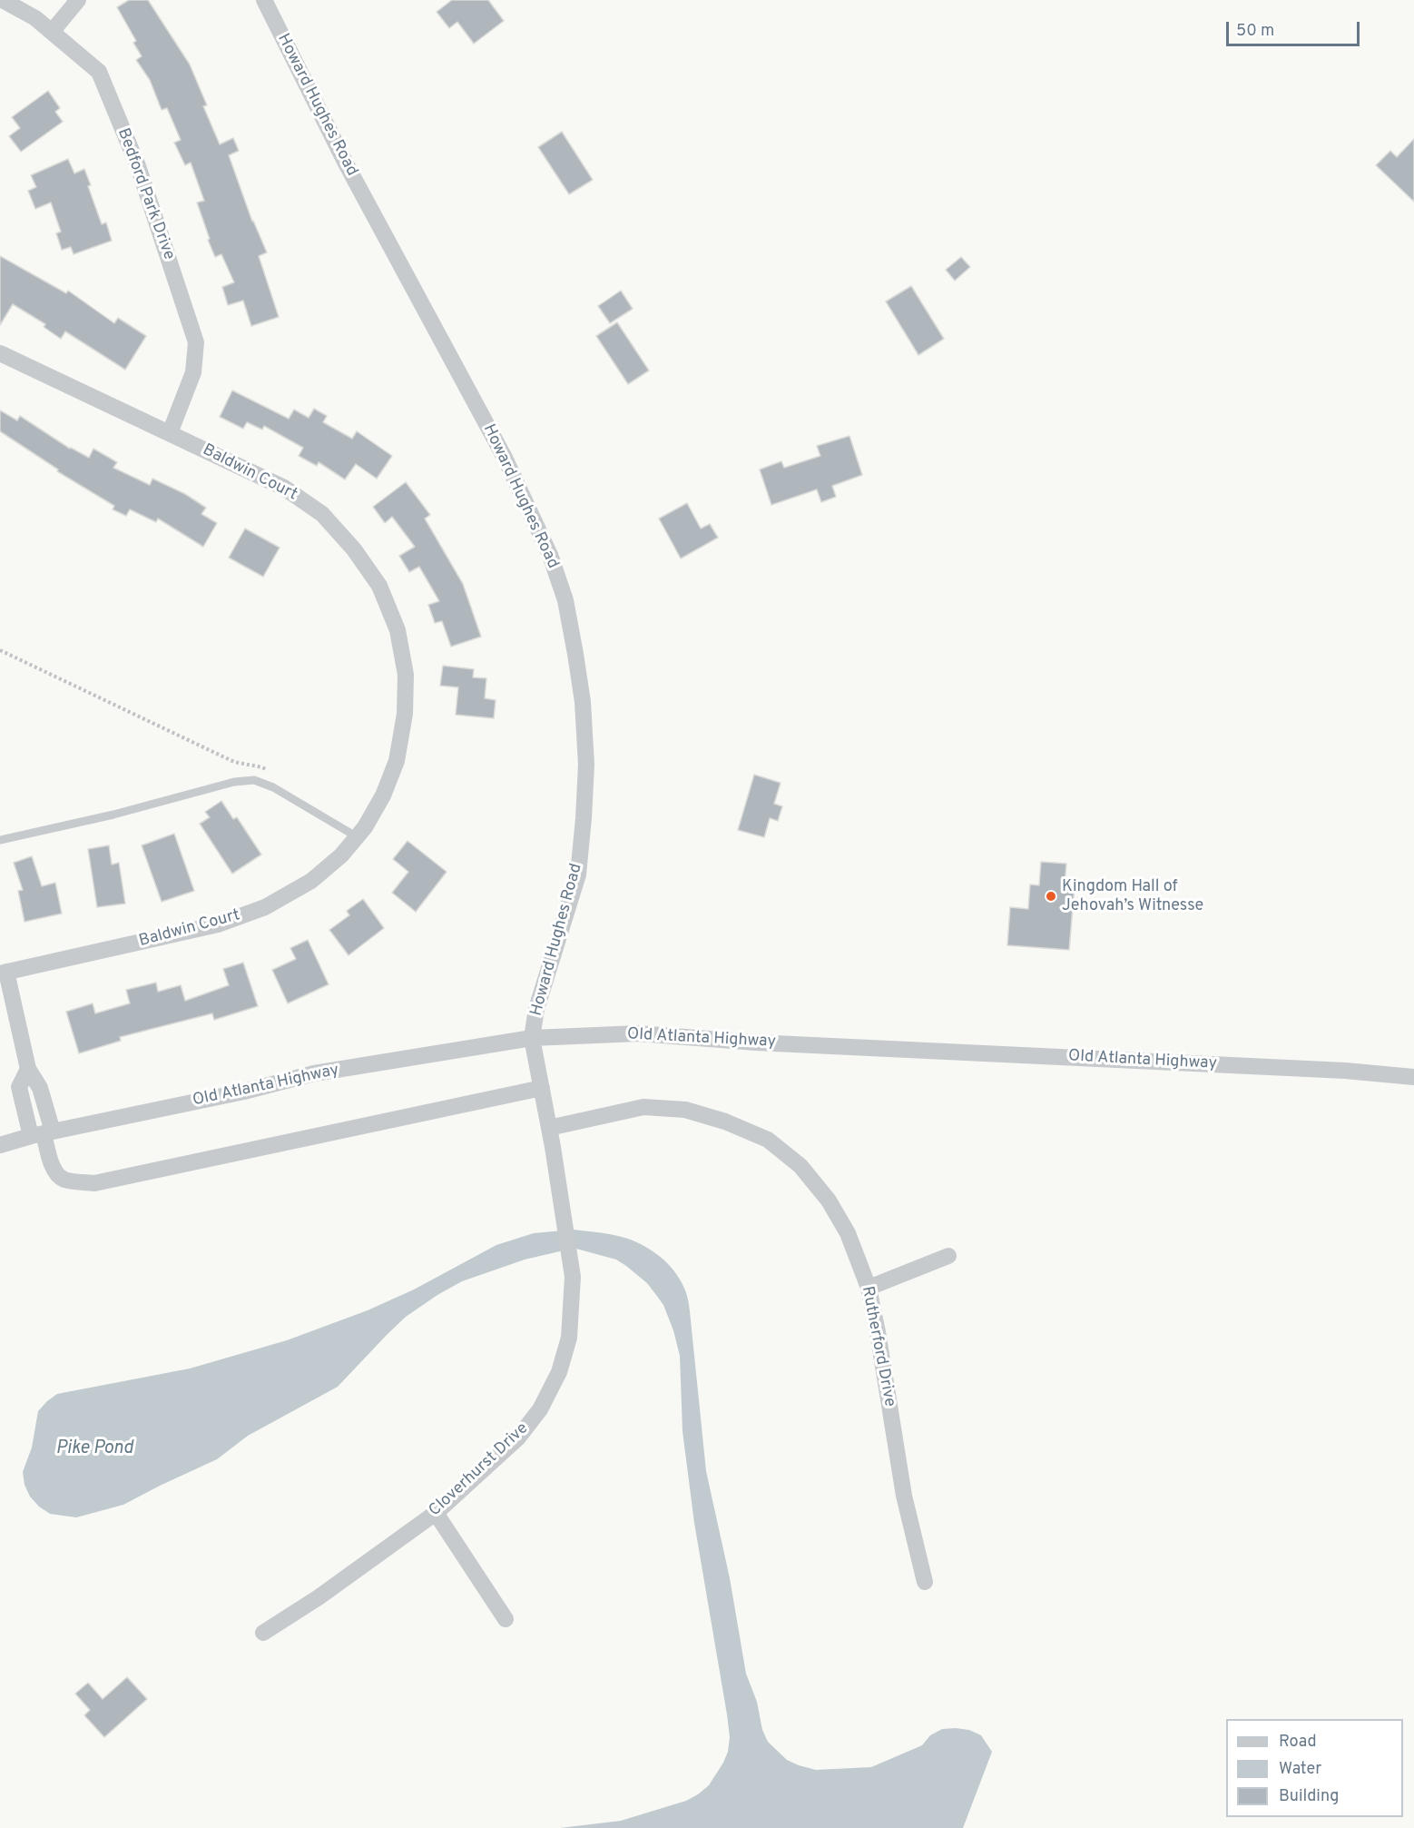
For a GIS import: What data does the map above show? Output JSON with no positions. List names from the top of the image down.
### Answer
{
  "streets": {
    "street": [
      "Howard Hughes Road",
      "Bedford Park Drive",
      "Baldwin Court",
      "Old Atlanta Highway",
      "Rutherford Drive",
      "Cloverhurst Drive"
    ]
  },
  "crossings": [
    ["Howard Hughes Road", "Old Atlanta Highway"],
    ["Howard Hughes Road", "Cloverhurst Drive"],
    ["Bedford Park Drive", "Baldwin Court"],
    ["Old Atlanta Highway", "Cloverhurst Drive"],
    ["Rutherford Drive", "Cloverhurst Drive"]
  ],
  "water": ["Pike Pond"],
  "places": ["Kingdom Hall of Jehovah’s Witnesse"],
  "legend": ["Road", "Water", "Building"],
  "scale_bar": "50 m"
}
